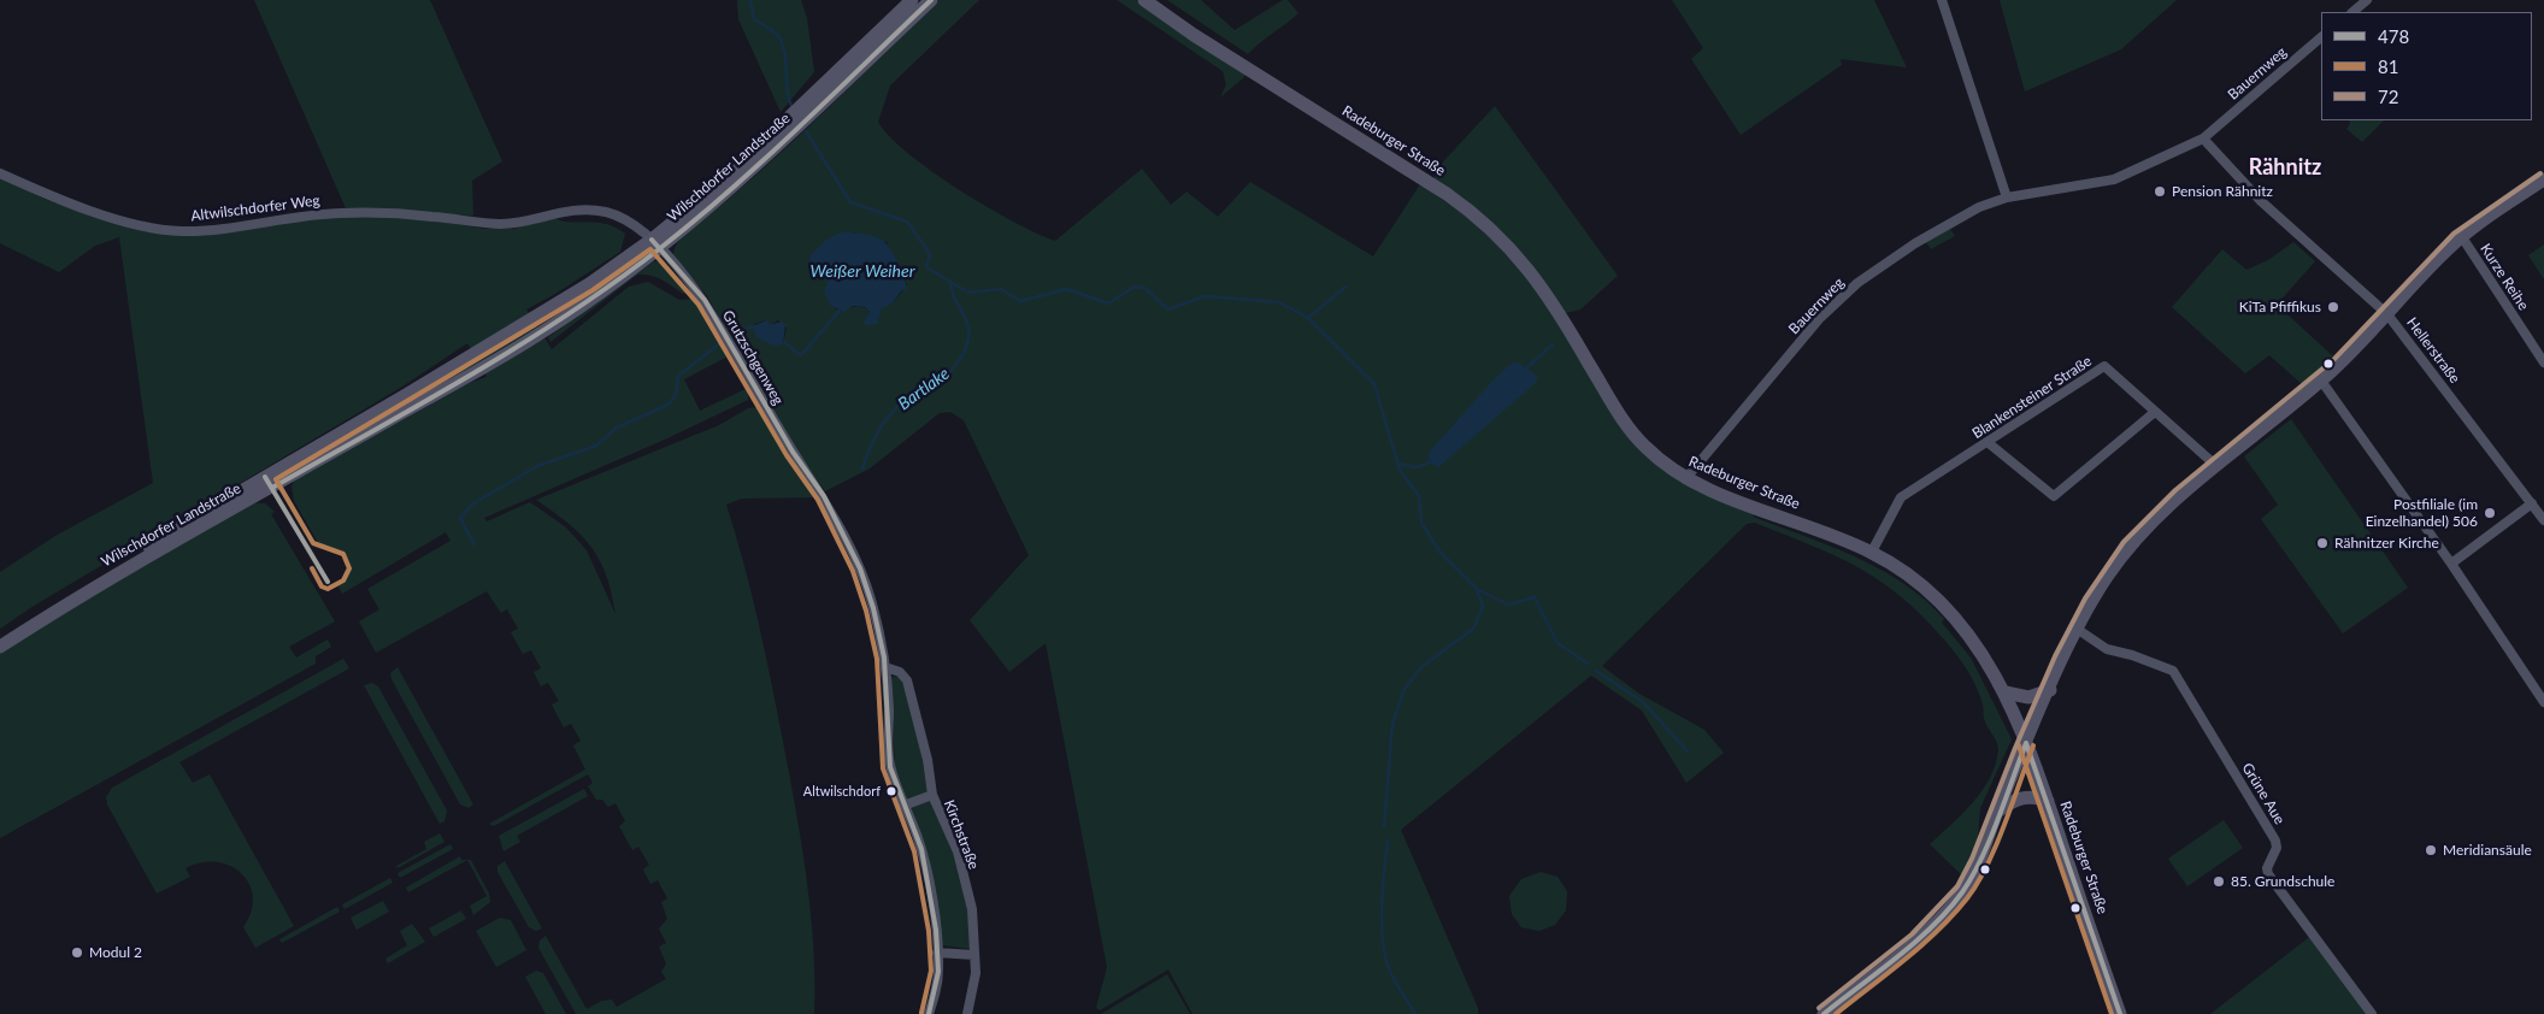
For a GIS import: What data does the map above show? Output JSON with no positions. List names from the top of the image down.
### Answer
{
  "streets": {
    "main road": ["Radeburger Straße", "Wilschdorfer Landstraße"],
    "street": [
      "Bauernweg",
      "Altwilschdorfer Weg",
      "Kurze Reihe",
      "Hellerstraße",
      "Grutzschgenweg",
      "Blankensteiner Straße",
      "Grüne Aue",
      "Kirchstraße"
    ]
  },
  "crossings": [
    ["Bauernweg", "Radeburger Straße"],
    ["Bauernweg", "Hellerstraße"],
    ["Radeburger Straße", "Blankensteiner Straße"],
    ["Wilschdorfer Landstraße", "Altwilschdorfer Weg"],
    ["Wilschdorfer Landstraße", "Grutzschgenweg"],
    ["Altwilschdorfer Weg", "Grutzschgenweg"],
    ["Grutzschgenweg", "Kirchstraße"]
  ],
  "districts": ["Rähnitz"],
  "water": ["Weißer Weiher", "Bartlake"],
  "places": [
    "Pension Rähnitz",
    "KiTa Pfiffikus",
    "Postfiliale (im Einzelhandel) 506",
    "Rähnitzer Kirche",
    "Altwilschdorf",
    "Meridiansäule",
    "85. Grundschule",
    "Modul 2"
  ],
  "lines": ["transit line 478", "transit line 72", "transit line 81"],
  "legend": ["478", "81", "72"]
}
